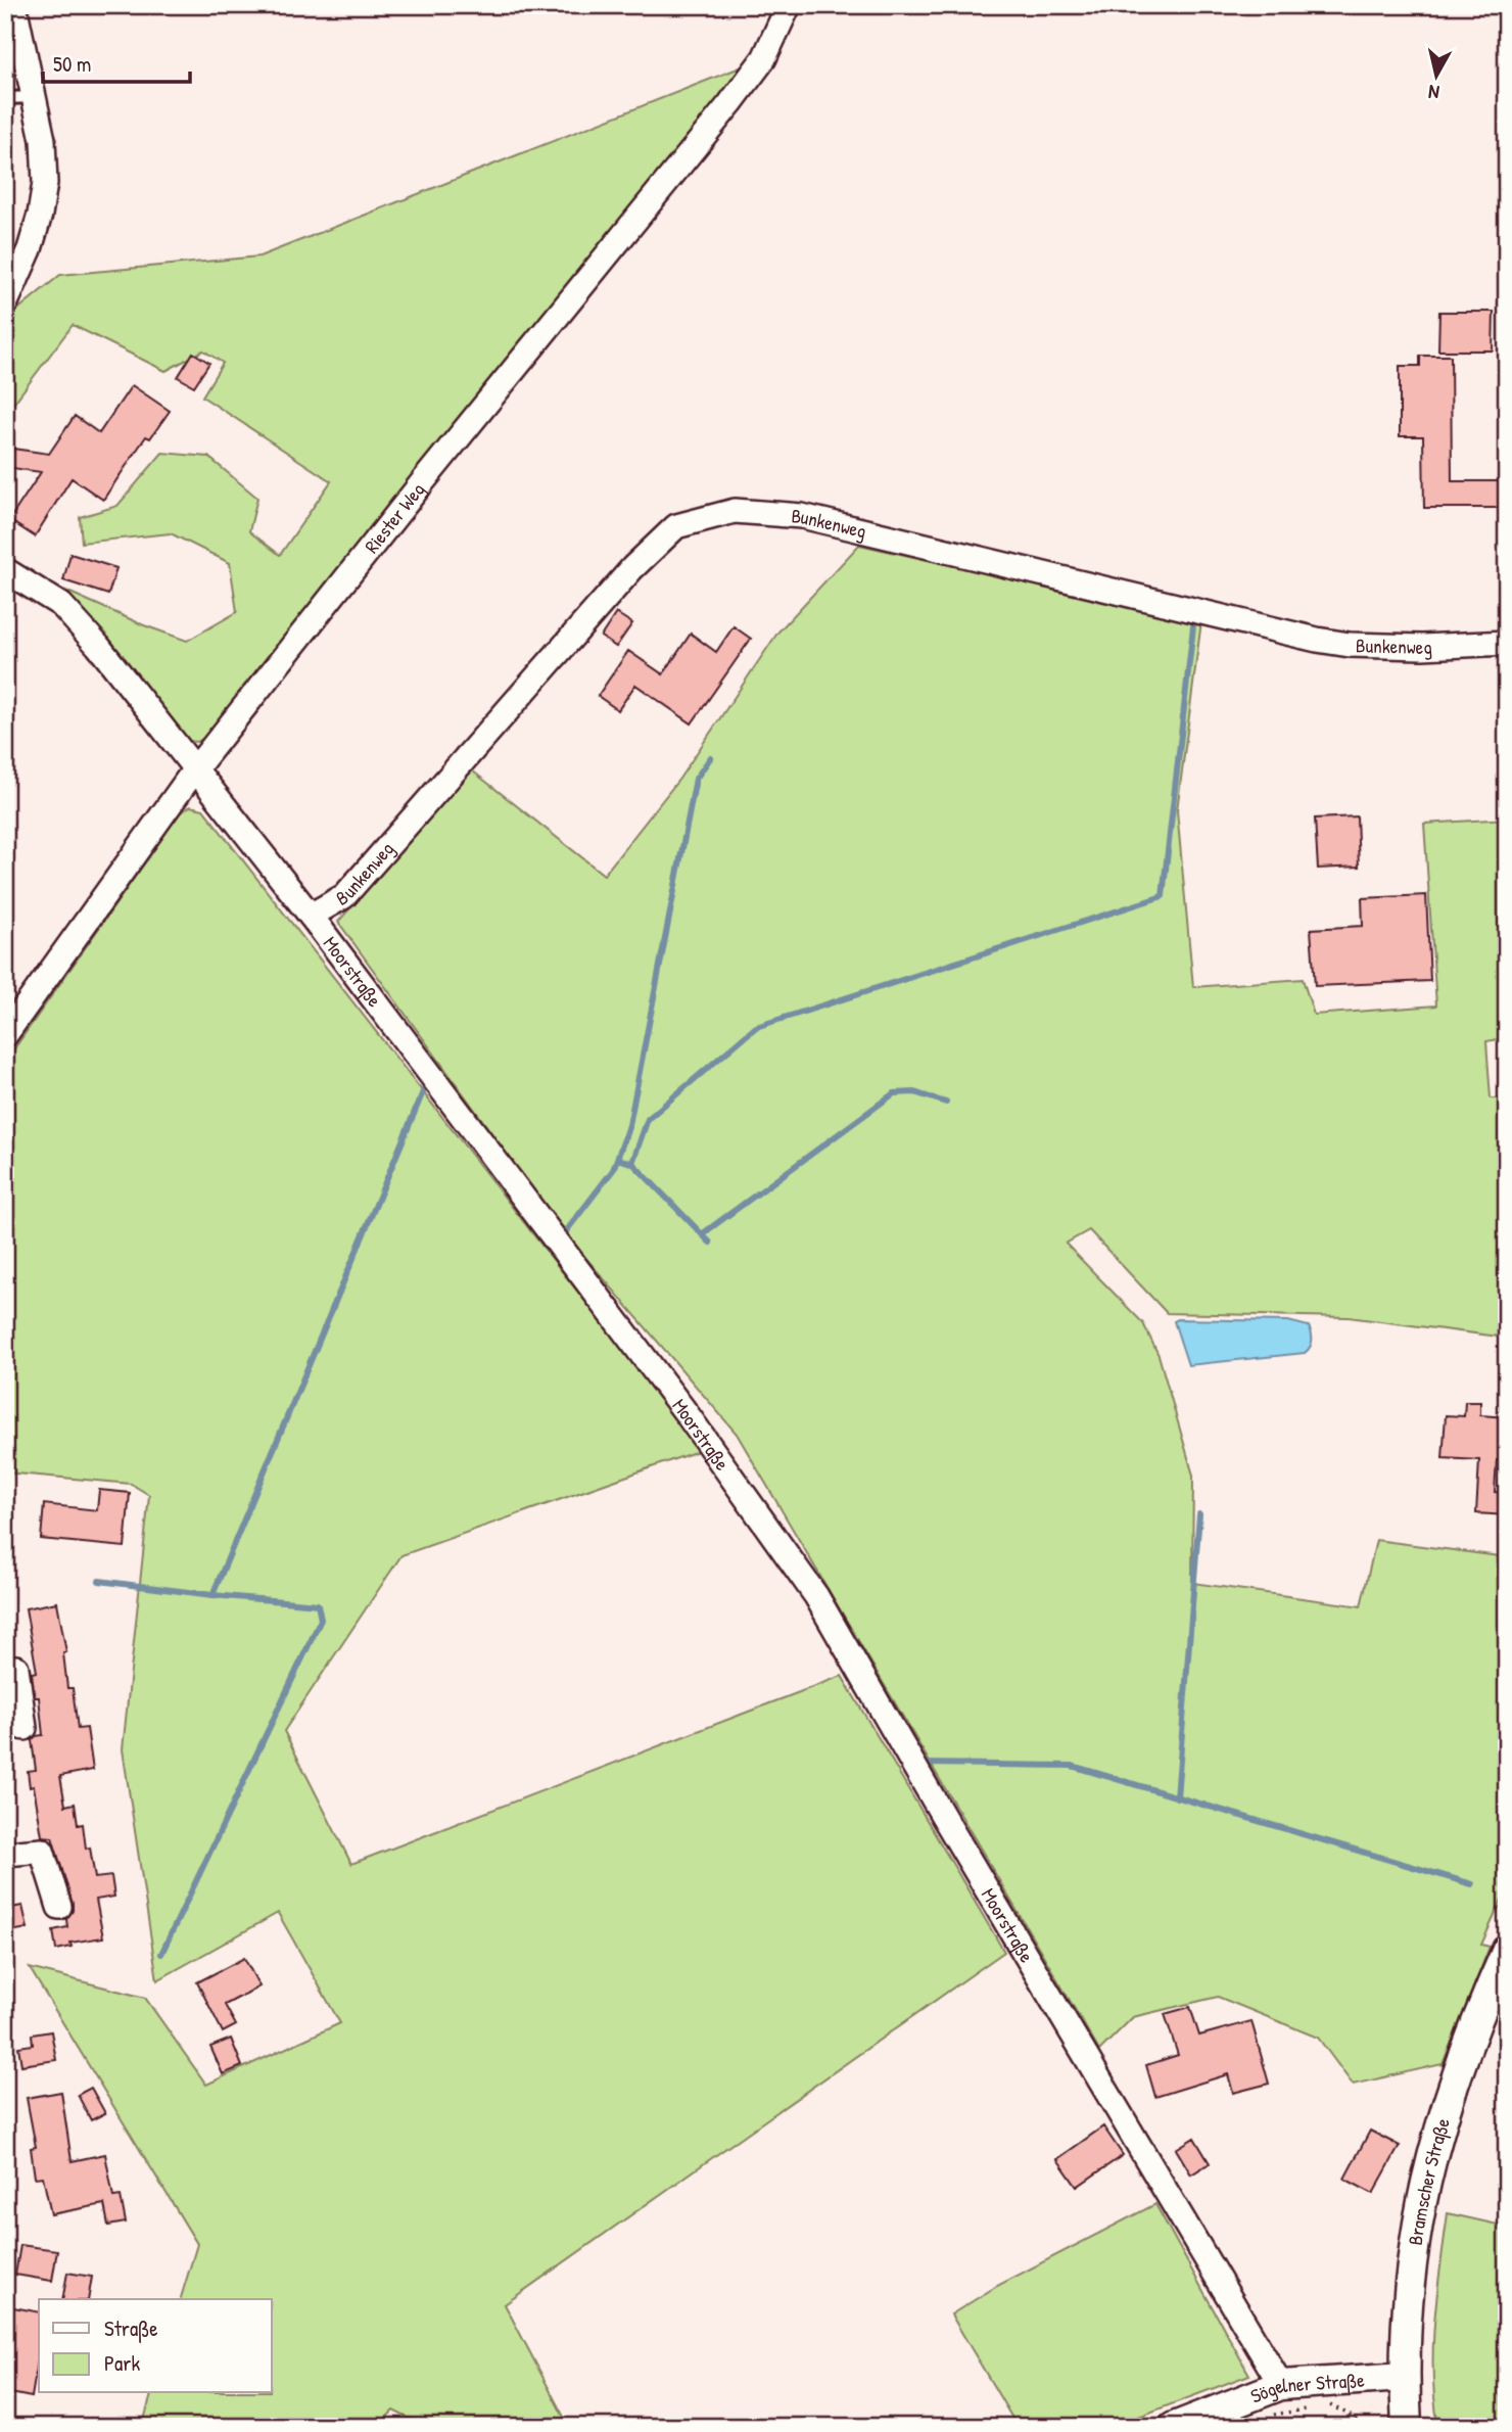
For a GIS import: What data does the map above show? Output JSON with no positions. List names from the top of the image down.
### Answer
{
  "streets": {
    "street": [
      "Riester Weg",
      "Bunkenweg",
      "Moorstraße",
      "Bramscher Straße",
      "Sögelner Straße"
    ]
  },
  "crossings": [
    ["Riester Weg", "Moorstraße"],
    ["Bunkenweg", "Moorstraße"],
    ["Moorstraße", "Sögelner Straße"],
    ["Bramscher Straße", "Sögelner Straße"]
  ],
  "legend": ["Straße", "Park"],
  "scale_bar": "50 m",
  "north": "bottom"
}
